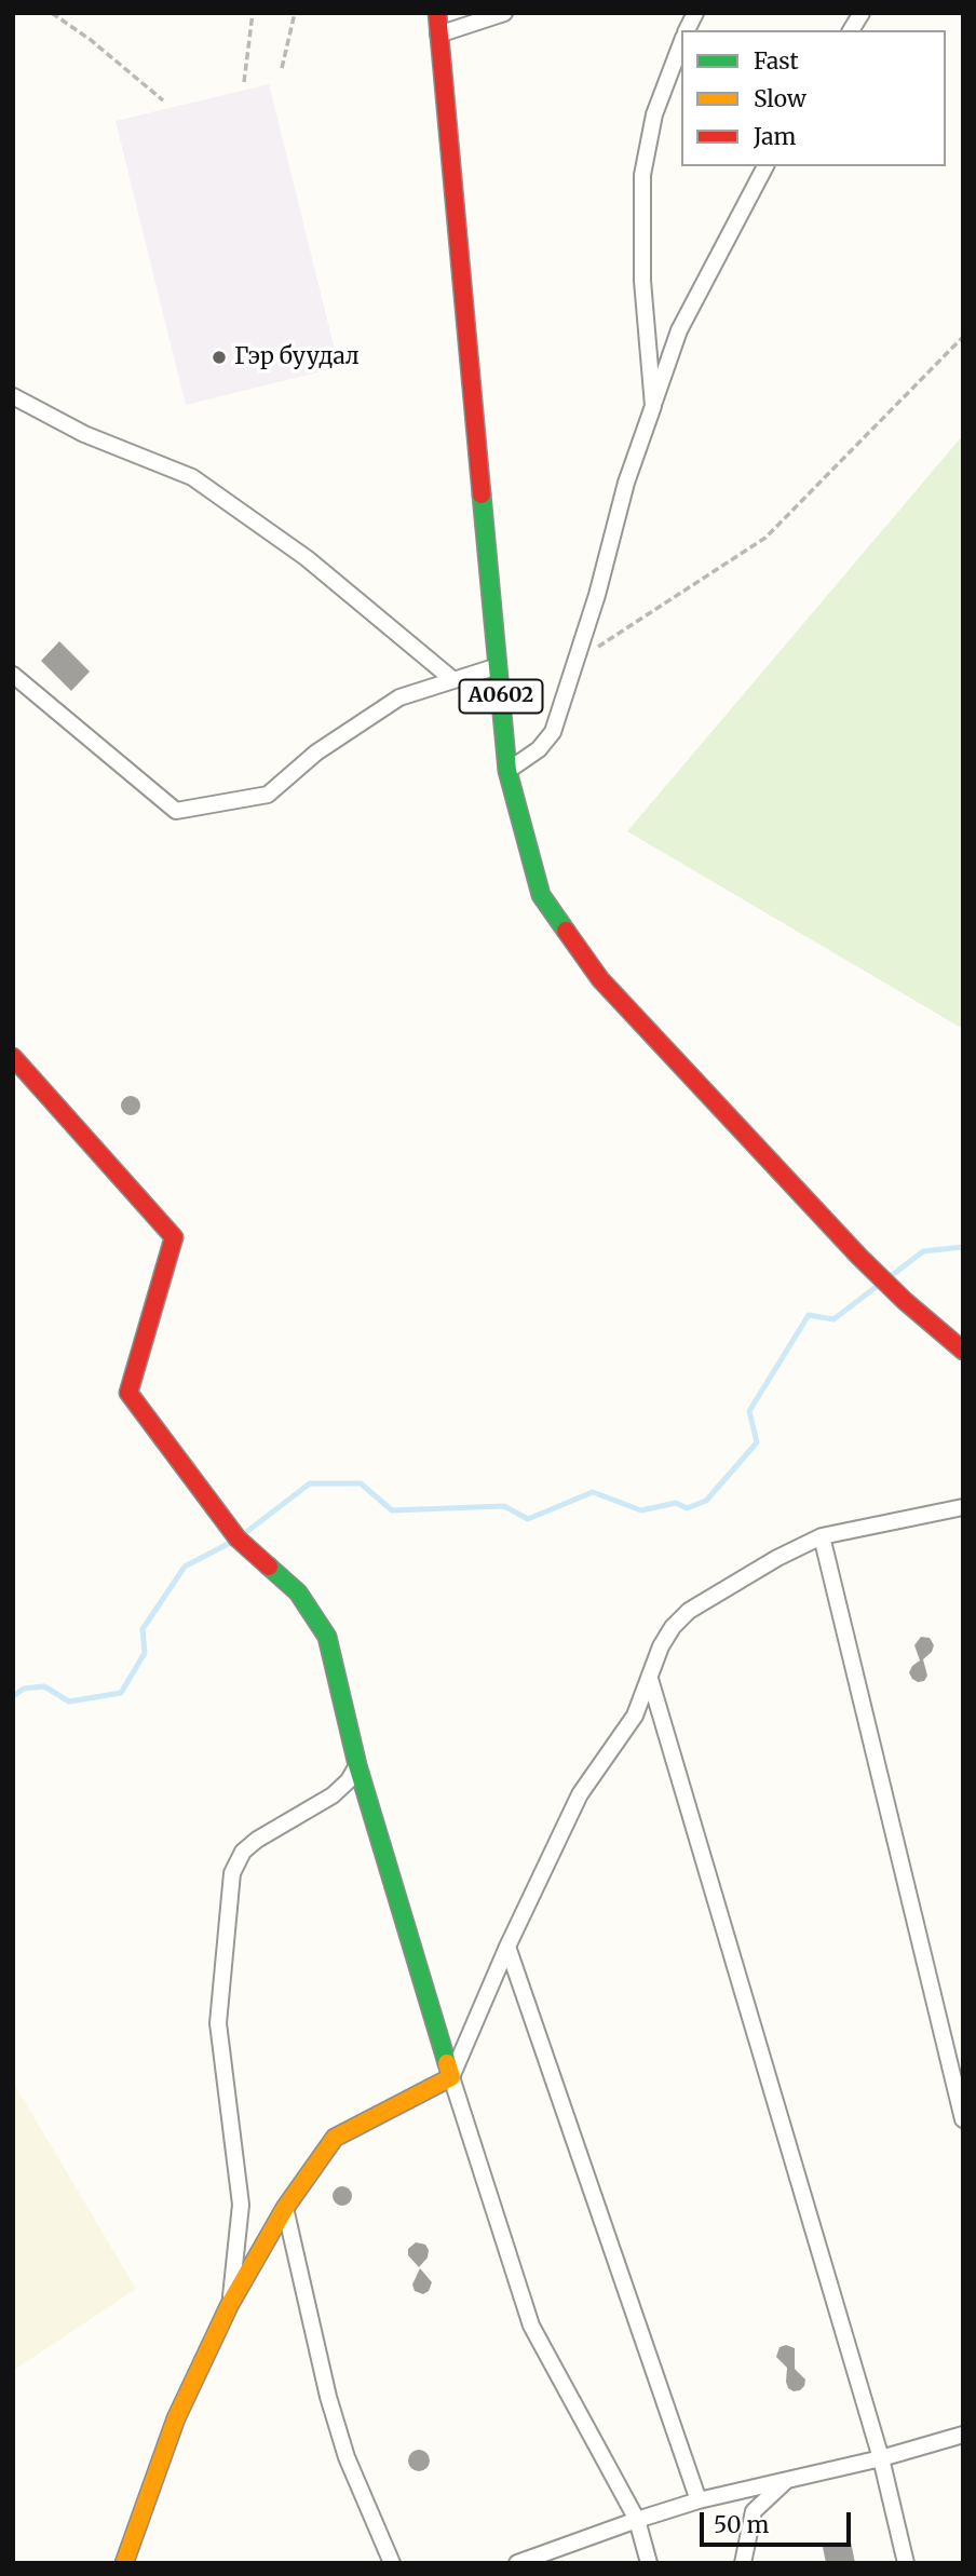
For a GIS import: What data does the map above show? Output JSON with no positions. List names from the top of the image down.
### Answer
{
  "streets": {
    "main road": ["A0602"]
  },
  "places": ["Гэр буудал"],
  "legend": ["Fast", "Slow", "Jam"],
  "scale_bar": "50 m"
}
